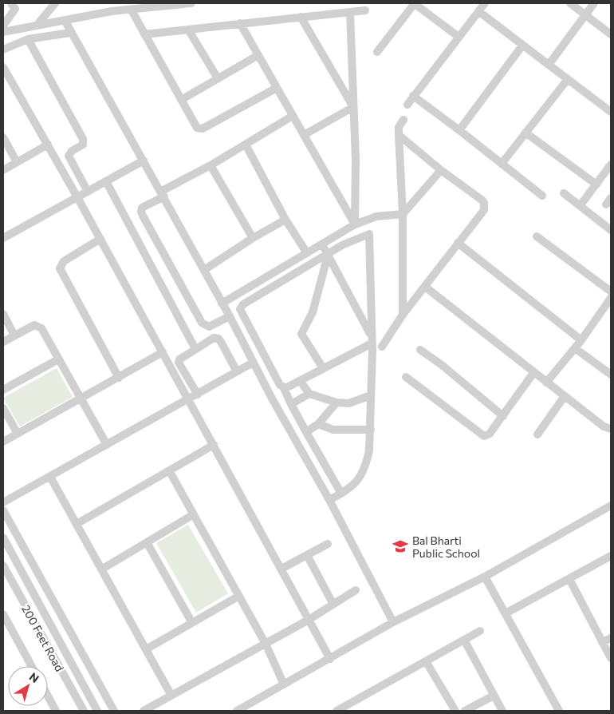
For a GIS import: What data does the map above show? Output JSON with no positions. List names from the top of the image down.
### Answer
{
  "streets": {
    "street": ["200 Feet Road"]
  },
  "places": {
    "school or university": ["Bal Bharti Public School"]
  },
  "north": "top right"
}
